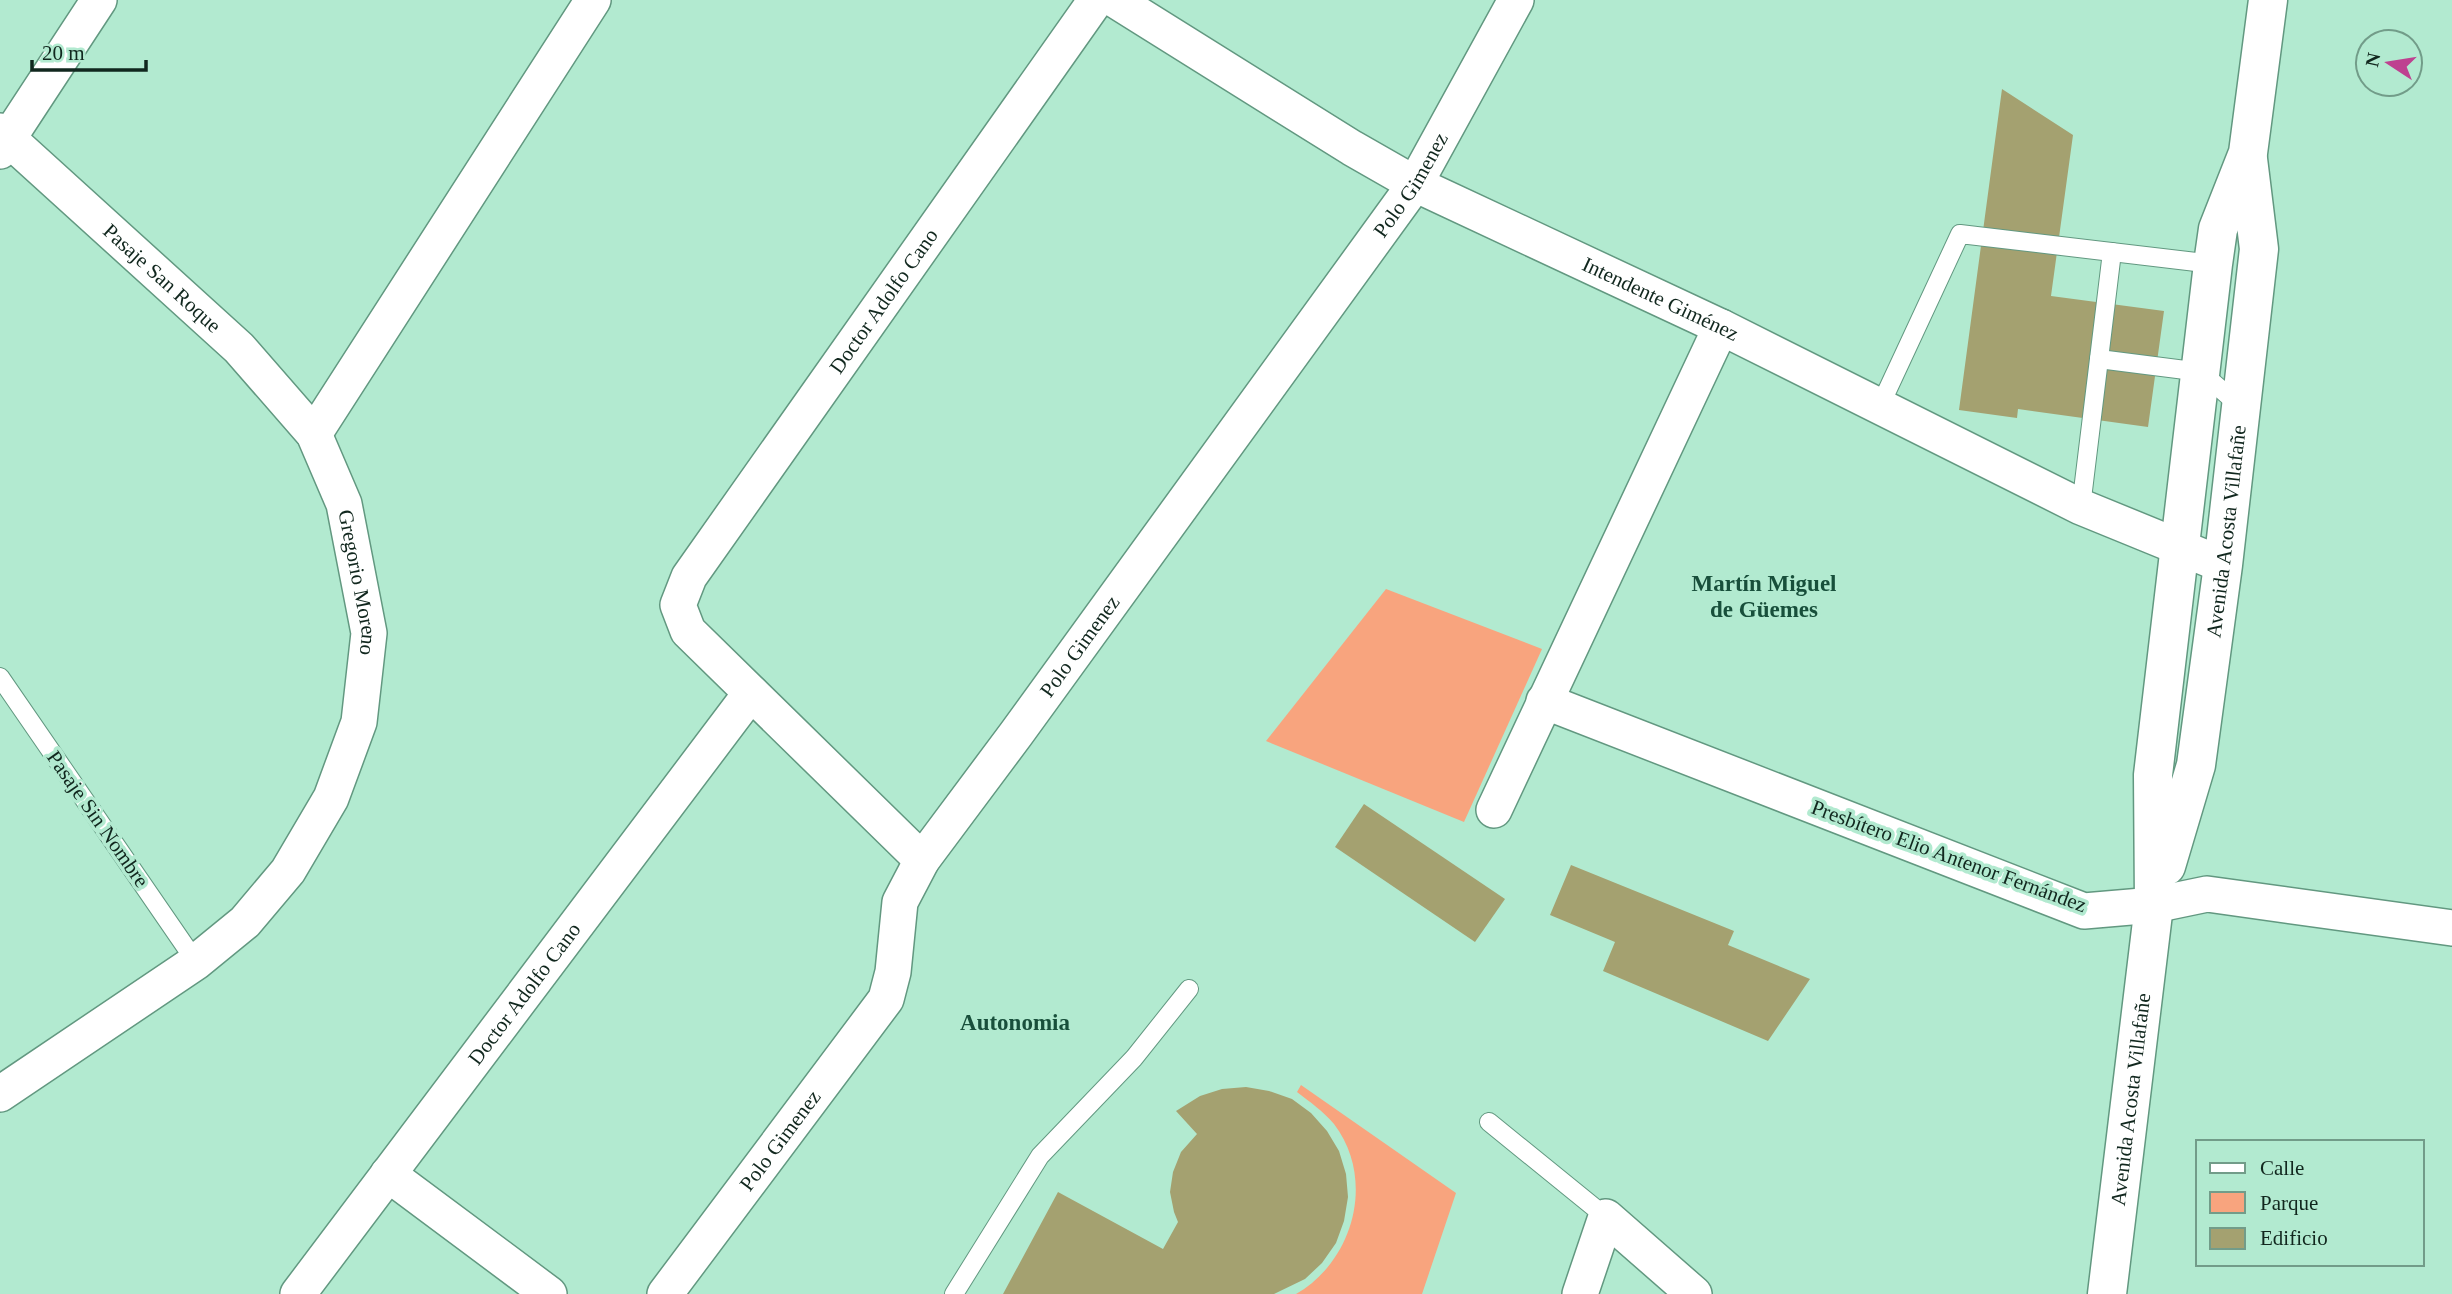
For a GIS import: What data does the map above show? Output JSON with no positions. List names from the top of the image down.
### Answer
{
  "streets": {
    "main road": ["Avenida Acosta Villafañe"],
    "street": [
      "Polo Gimenez",
      "Pasaje San Roque",
      "Intendente Giménez",
      "Doctor Adolfo Cano",
      "Gregorio Moreno",
      "Presbítero Elio Antenor Fernández"
    ],
    "lane": ["Pasaje Sin Nombre"]
  },
  "crossings": [
    ["Polo Gimenez", "Intendente Giménez"],
    ["Pasaje San Roque", "Gregorio Moreno"],
    ["Intendente Giménez", "Avenida Acosta Villafañe"],
    ["Avenida Acosta Villafañe", "Presbítero Elio Antenor Fernández"],
    ["Gregorio Moreno", "Pasaje Sin Nombre"]
  ],
  "districts": ["Martín Miguel de Güemes", "Autonomia"],
  "legend": ["Calle", "Parque", "Edificio"],
  "scale_bar": "20 m",
  "north": "left"
}
